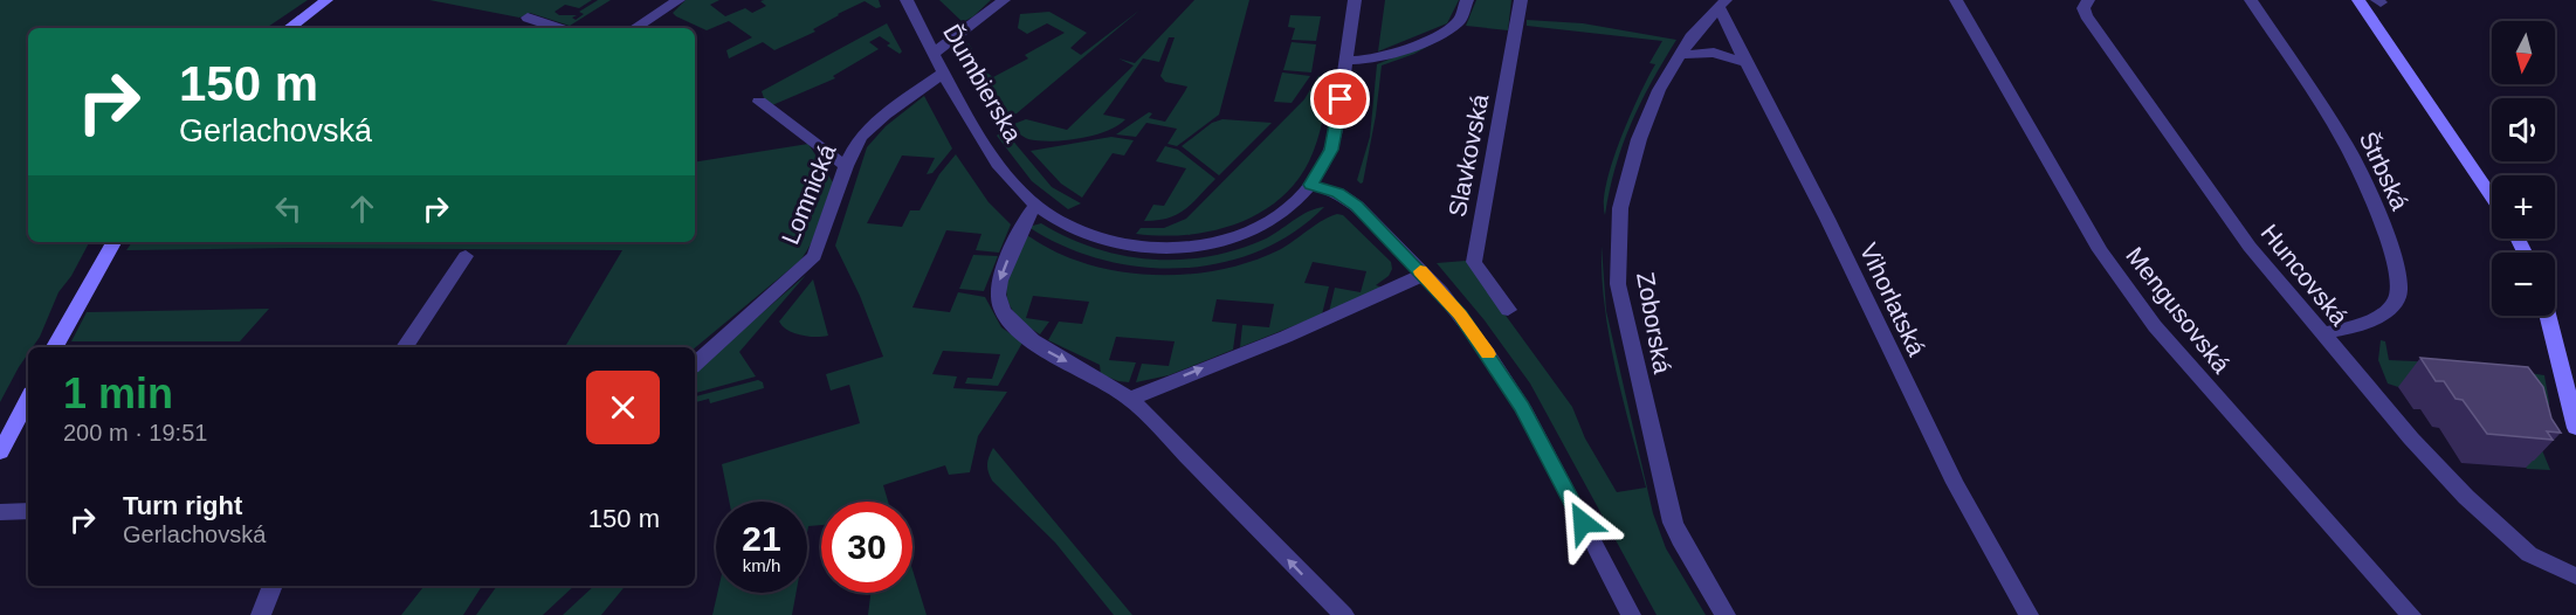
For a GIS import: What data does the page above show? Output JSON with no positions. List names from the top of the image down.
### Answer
{
  "streets": {
    "street": [
      "Ďumbierska",
      "Slavkovská",
      "Štrbská",
      "Lomnická",
      "Huncovská",
      "Vihorlatská",
      "Mengusovská",
      "Zoborská"
    ]
  },
  "crossings": [
    ["Ďumbierska", "Lomnická"],
    ["Štrbská", "Huncovská"],
    ["Vihorlatská", "Zoborská"]
  ],
  "north": "bottom",
  "page": {
    "map_buttons": ["+", "−"],
    "turn": ["150 m", "Gerlachovská"],
    "heading": ["1 min", "200 m · 19:51"],
    "list": [
      {
        "name": "Turn right",
        "note": "Gerlachovská",
        "value": "150 m"
      }
    ],
    "speed": "21 km/h",
    "limit": "30"
  }
}
